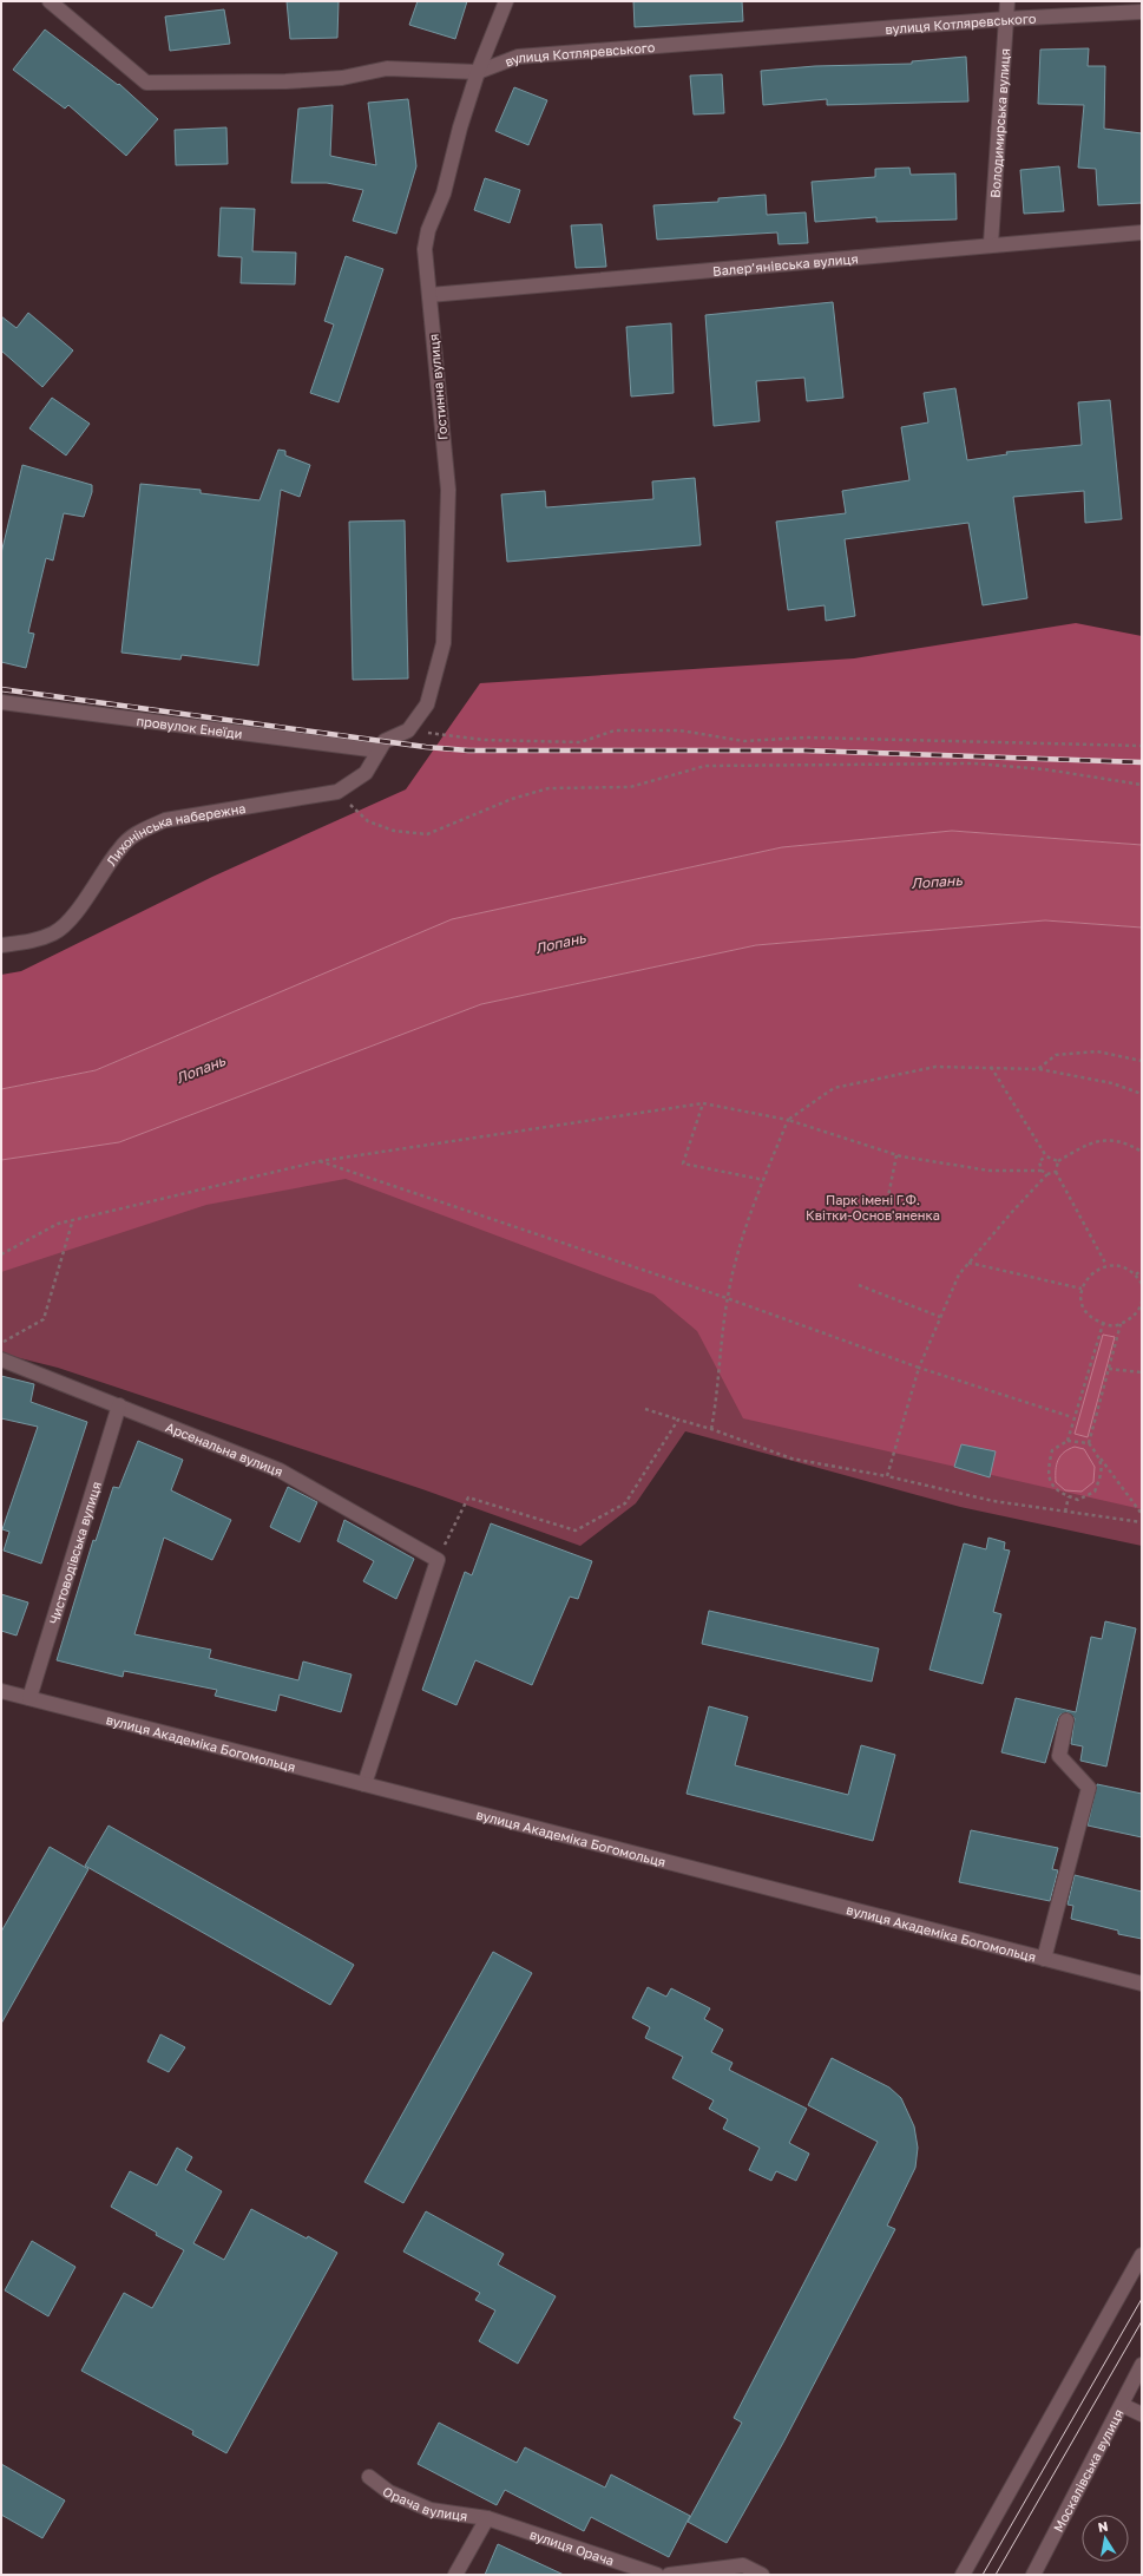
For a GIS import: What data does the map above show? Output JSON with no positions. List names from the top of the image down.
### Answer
{
  "streets": {
    "street": [
      "вулиця Котляревського",
      "Володимирська вулиця",
      "Валер’янівська вулиця",
      "Гостинна вулиця",
      "провулок Енеїди",
      "Лихонінська набережна",
      "Арсенальна вулиця",
      "Чистоводівська вулиця",
      "вулиця Академіка Богомольця",
      "Москалівська вулиця",
      "Орача вулиця",
      "вулиця Орача"
    ]
  },
  "crossings": [
    ["вулиця Котляревського", "Володимирська вулиця"],
    ["вулиця Котляревського", "Гостинна вулиця"],
    ["Володимирська вулиця", "Валер’янівська вулиця"],
    ["Валер’янівська вулиця", "Гостинна вулиця"],
    ["Гостинна вулиця", "провулок Енеїди"],
    ["Гостинна вулиця", "Лихонінська набережна"],
    ["провулок Енеїди", "Лихонінська набережна"],
    ["Арсенальна вулиця", "Чистоводівська вулиця"],
    ["Чистоводівська вулиця", "вулиця Академіка Богомольця"],
    ["Орача вулиця", "вулиця Орача"]
  ],
  "water": ["Лопань"],
  "parks": ["Парк імені Г.Ф. Квітки-Основ'яненка"],
  "north": "top"
}
